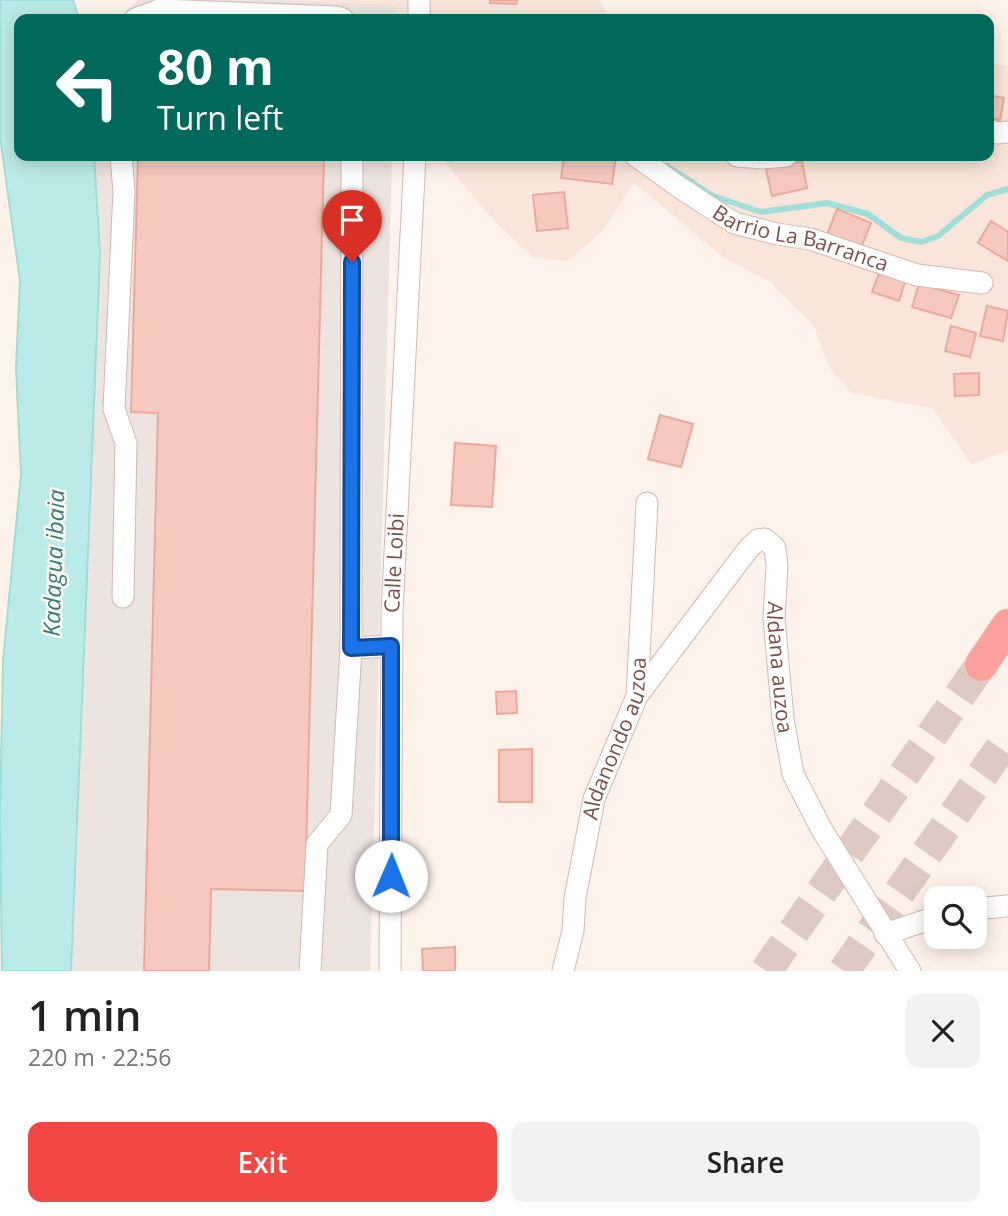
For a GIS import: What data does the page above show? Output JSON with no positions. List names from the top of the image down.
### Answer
{
  "streets": {
    "street": [
      "Barrio La Barranca",
      "Calle Loibi",
      "Aldana auzoa",
      "Aldanondo auzoa"
    ]
  },
  "crossings": [
    ["Aldana auzoa", "Aldanondo auzoa"]
  ],
  "water": ["Kadagua ibaia"],
  "page": {
    "turn": ["80 m", "Turn left"],
    "heading": ["1 min", "220 m · 22:56"],
    "buttons": ["Exit", "Share"]
  }
}
